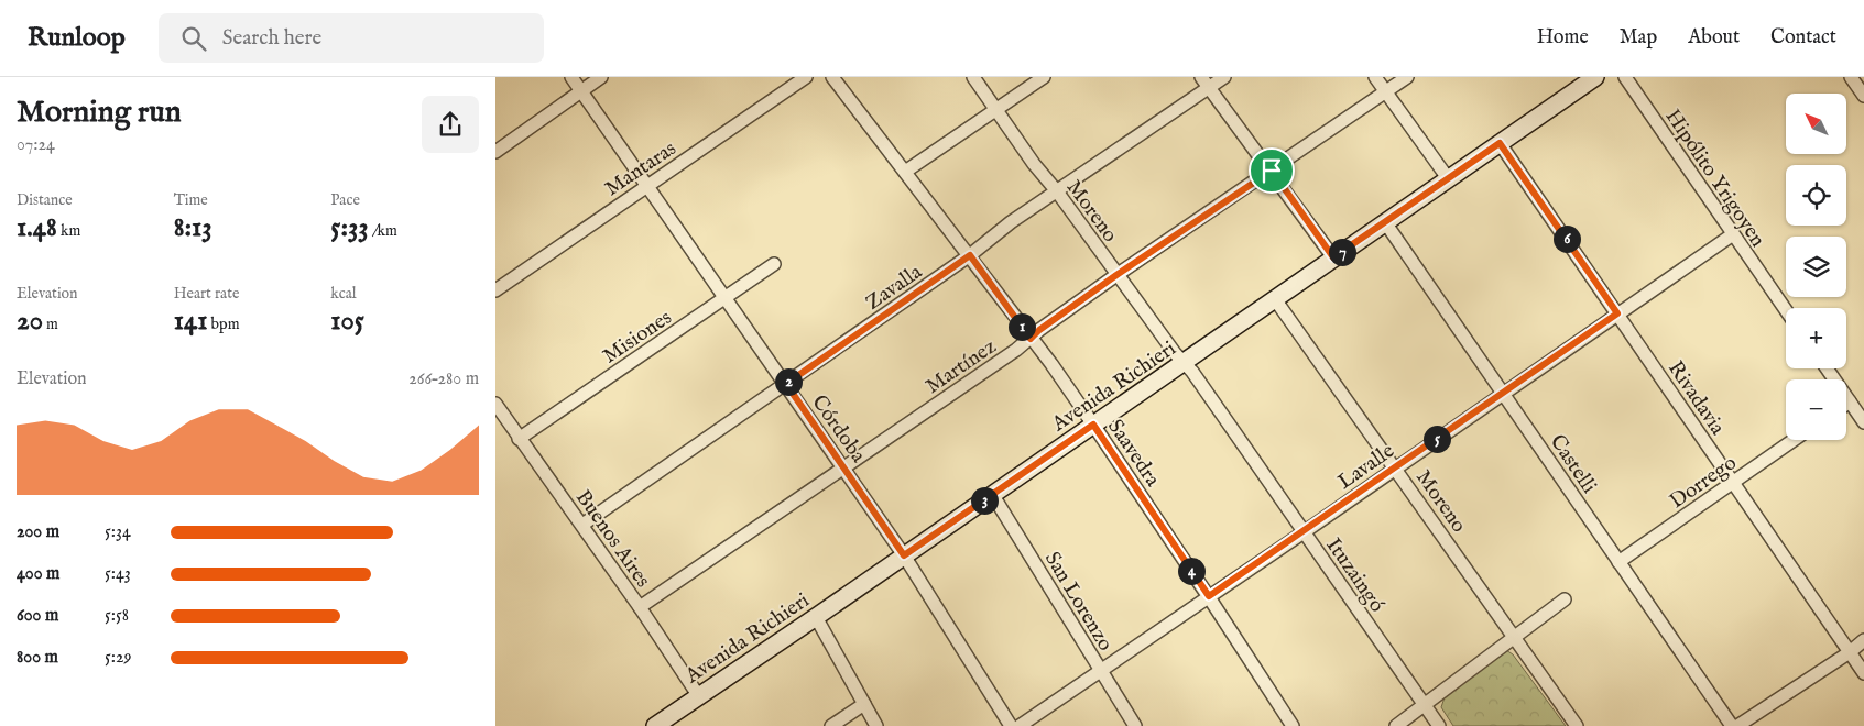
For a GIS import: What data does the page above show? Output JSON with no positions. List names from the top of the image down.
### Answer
{
  "streets": {
    "street": [
      "Mantaras",
      "Hipólito Yrigoyen",
      "Moreno",
      "Zavalla",
      "Misiones",
      "Martínez",
      "Avenida Richieri",
      "Rivadavia",
      "Córdoba",
      "Saavedra",
      "Castelli",
      "Lavalle",
      "Dorrego",
      "Buenos Aires",
      "Ituzaingó",
      "San Lorenzo"
    ]
  },
  "crossings": [
    ["Mantaras", "Córdoba"],
    ["Hipólito Yrigoyen", "Lavalle"],
    ["Moreno", "Zavalla"],
    ["Moreno", "Martínez"],
    ["Moreno", "Avenida Richieri"],
    ["Moreno", "Lavalle"],
    ["Moreno", "Ituzaingó"],
    ["Zavalla", "Córdoba"],
    ["Zavalla", "Saavedra"],
    ["Zavalla", "Buenos Aires"],
    ["Misiones", "Córdoba"],
    ["Misiones", "Buenos Aires"],
    ["Martínez", "Córdoba"],
    ["Martínez", "Saavedra"],
    ["Martínez", "Buenos Aires"],
    ["Avenida Richieri", "Rivadavia"],
    ["Avenida Richieri", "Córdoba"],
    ["Avenida Richieri", "Saavedra"],
    ["Avenida Richieri", "Castelli"],
    ["Avenida Richieri", "Buenos Aires"],
    ["Avenida Richieri", "Ituzaingó"],
    ["Avenida Richieri", "San Lorenzo"],
    ["Rivadavia", "Lavalle"],
    ["Rivadavia", "Dorrego"],
    ["Saavedra", "Lavalle"],
    ["Castelli", "Lavalle"],
    ["Castelli", "Dorrego"],
    ["Lavalle", "Ituzaingó"],
    ["Lavalle", "San Lorenzo"]
  ],
  "north": "top left",
  "page": {
    "header": "Runloop",
    "search": "Search here",
    "nav": [
      "Home",
      "Map",
      "About",
      "Contact"
    ],
    "heading": ["Morning run", "07:24"],
    "map_buttons": ["+", "−"],
    "stats": [
      ["Distance", "1.48 km"],
      ["Time", "8:13"],
      ["Pace", "5:33 /km"],
      ["Elevation", "20 m"],
      ["Heart rate", "141 bpm"],
      ["kcal", "105"]
    ],
    "pins": [
      "6",
      "7",
      "1",
      "2",
      "5",
      "3",
      "4"
    ],
    "chart": ["Elevation", "266–280 m"],
    "list": [
      {
        "name": "200 m",
        "note": "5:34"
      },
      {
        "name": "400 m",
        "note": "5:43"
      },
      {
        "name": "600 m",
        "note": "5:58"
      },
      {
        "name": "800 m",
        "note": "5:29"
      }
    ]
  }
}
